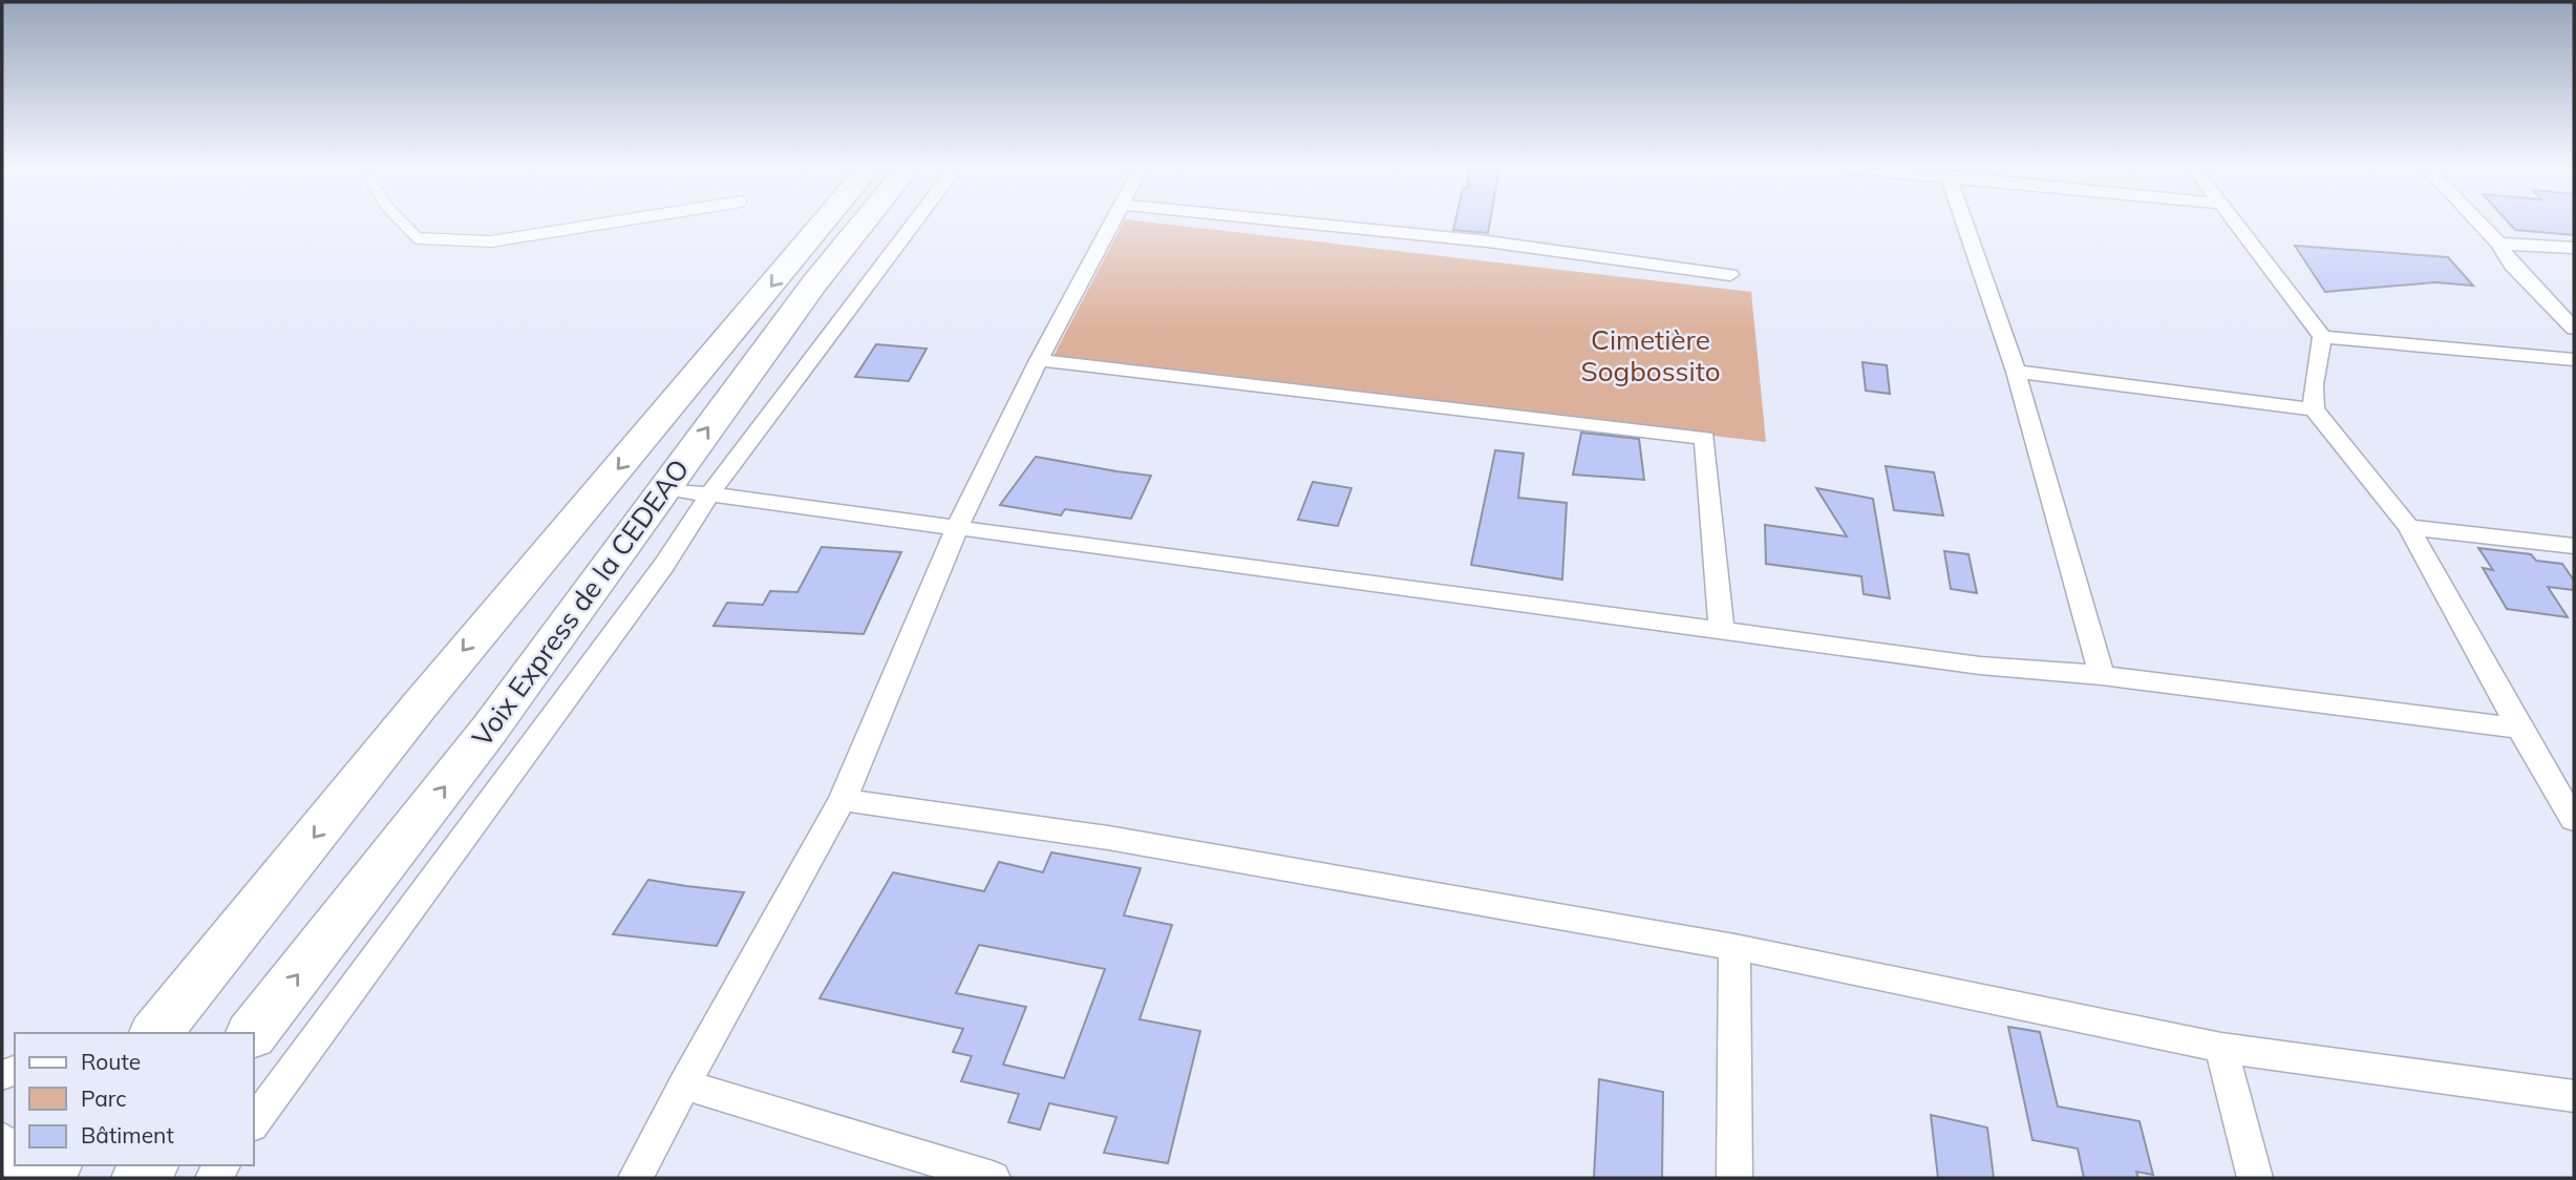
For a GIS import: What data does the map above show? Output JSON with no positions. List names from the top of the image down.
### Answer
{
  "streets": {
    "main road": ["Voix Express de la CEDEAO"]
  },
  "parks": ["Cimetière Sogbossito"],
  "legend": ["Route", "Parc", "Bâtiment"]
}
